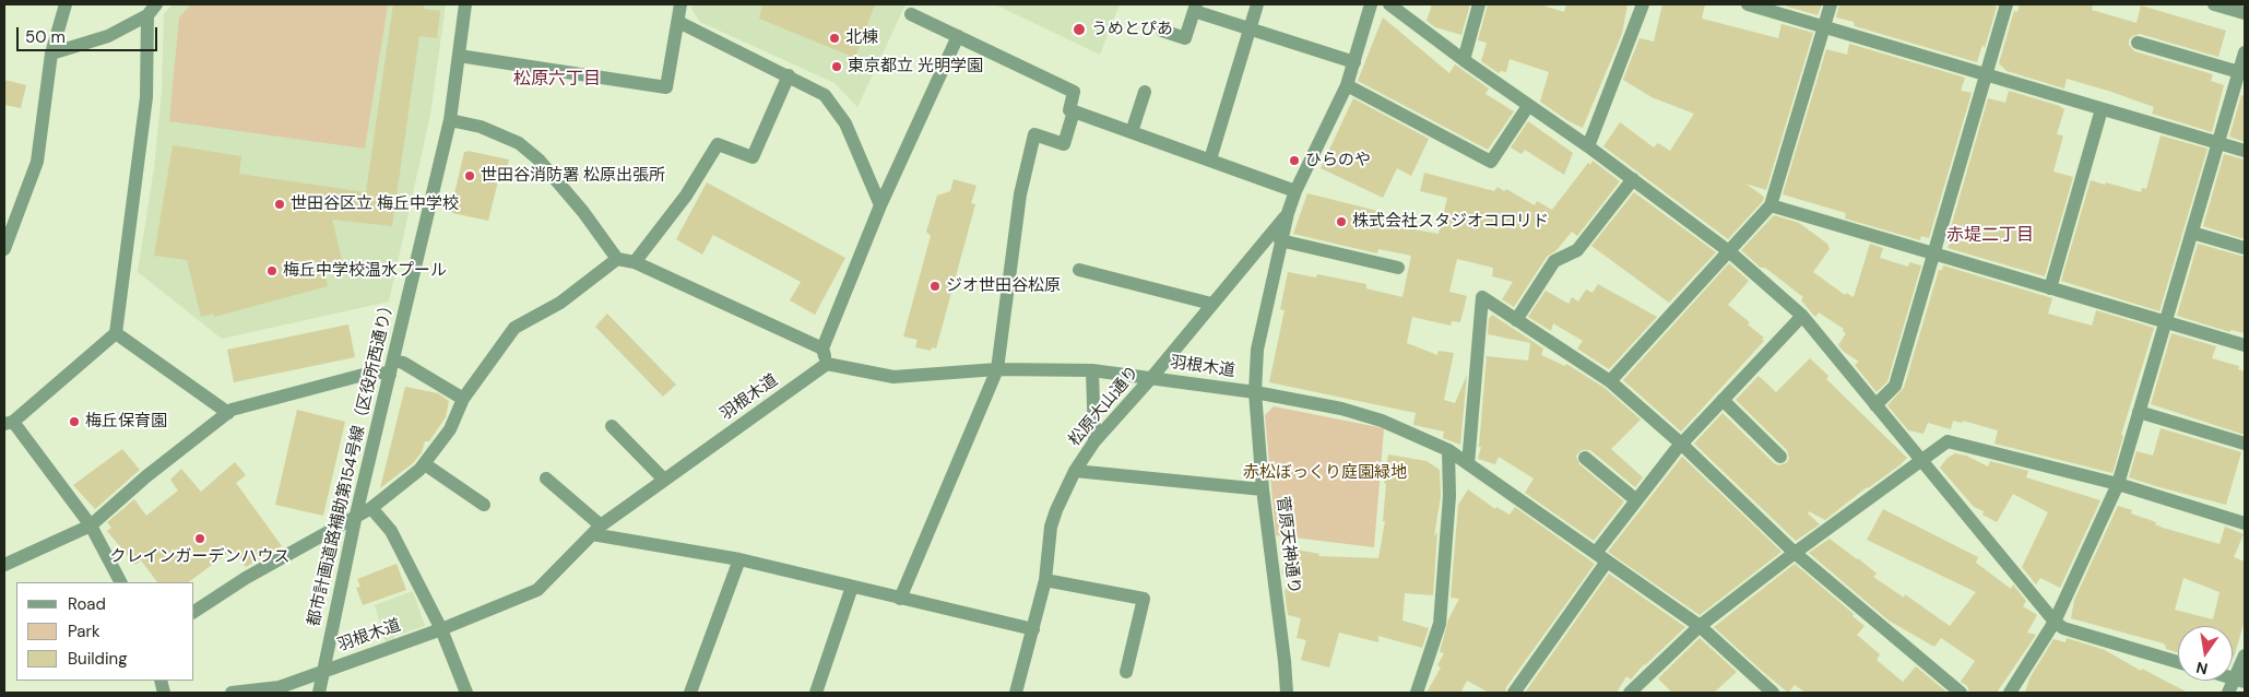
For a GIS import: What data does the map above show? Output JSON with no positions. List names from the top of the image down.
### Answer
{
  "streets": {
    "street": [
      "羽根木道",
      "松原大山通り",
      "都市計画道路補助第154号線（区役所西通り）",
      "菅原天神通り"
    ]
  },
  "crossings": [
    ["羽根木道", "松原大山通り"],
    ["羽根木道", "都市計画道路補助第154号線（区役所西通り）"],
    ["羽根木道", "菅原天神通り"],
    ["松原大山通り", "菅原天神通り"]
  ],
  "districts": ["松原六丁目", "赤堤二丁目"],
  "parks": ["赤松ぼっくり庭園緑地"],
  "places": [
    "うめとぴあ",
    "北棟",
    "東京都立 光明学園",
    "ひらのや",
    "世田谷消防署 松原出張所",
    "世田谷区立 梅丘中学校",
    "株式会社スタジオコロリド",
    "梅丘中学校温水プール",
    "ジオ世田谷松原",
    "梅丘保育園",
    "クレインガーデンハウス"
  ],
  "legend": ["Road", "Park", "Building"],
  "scale_bar": "50 m",
  "north": "bottom"
}
